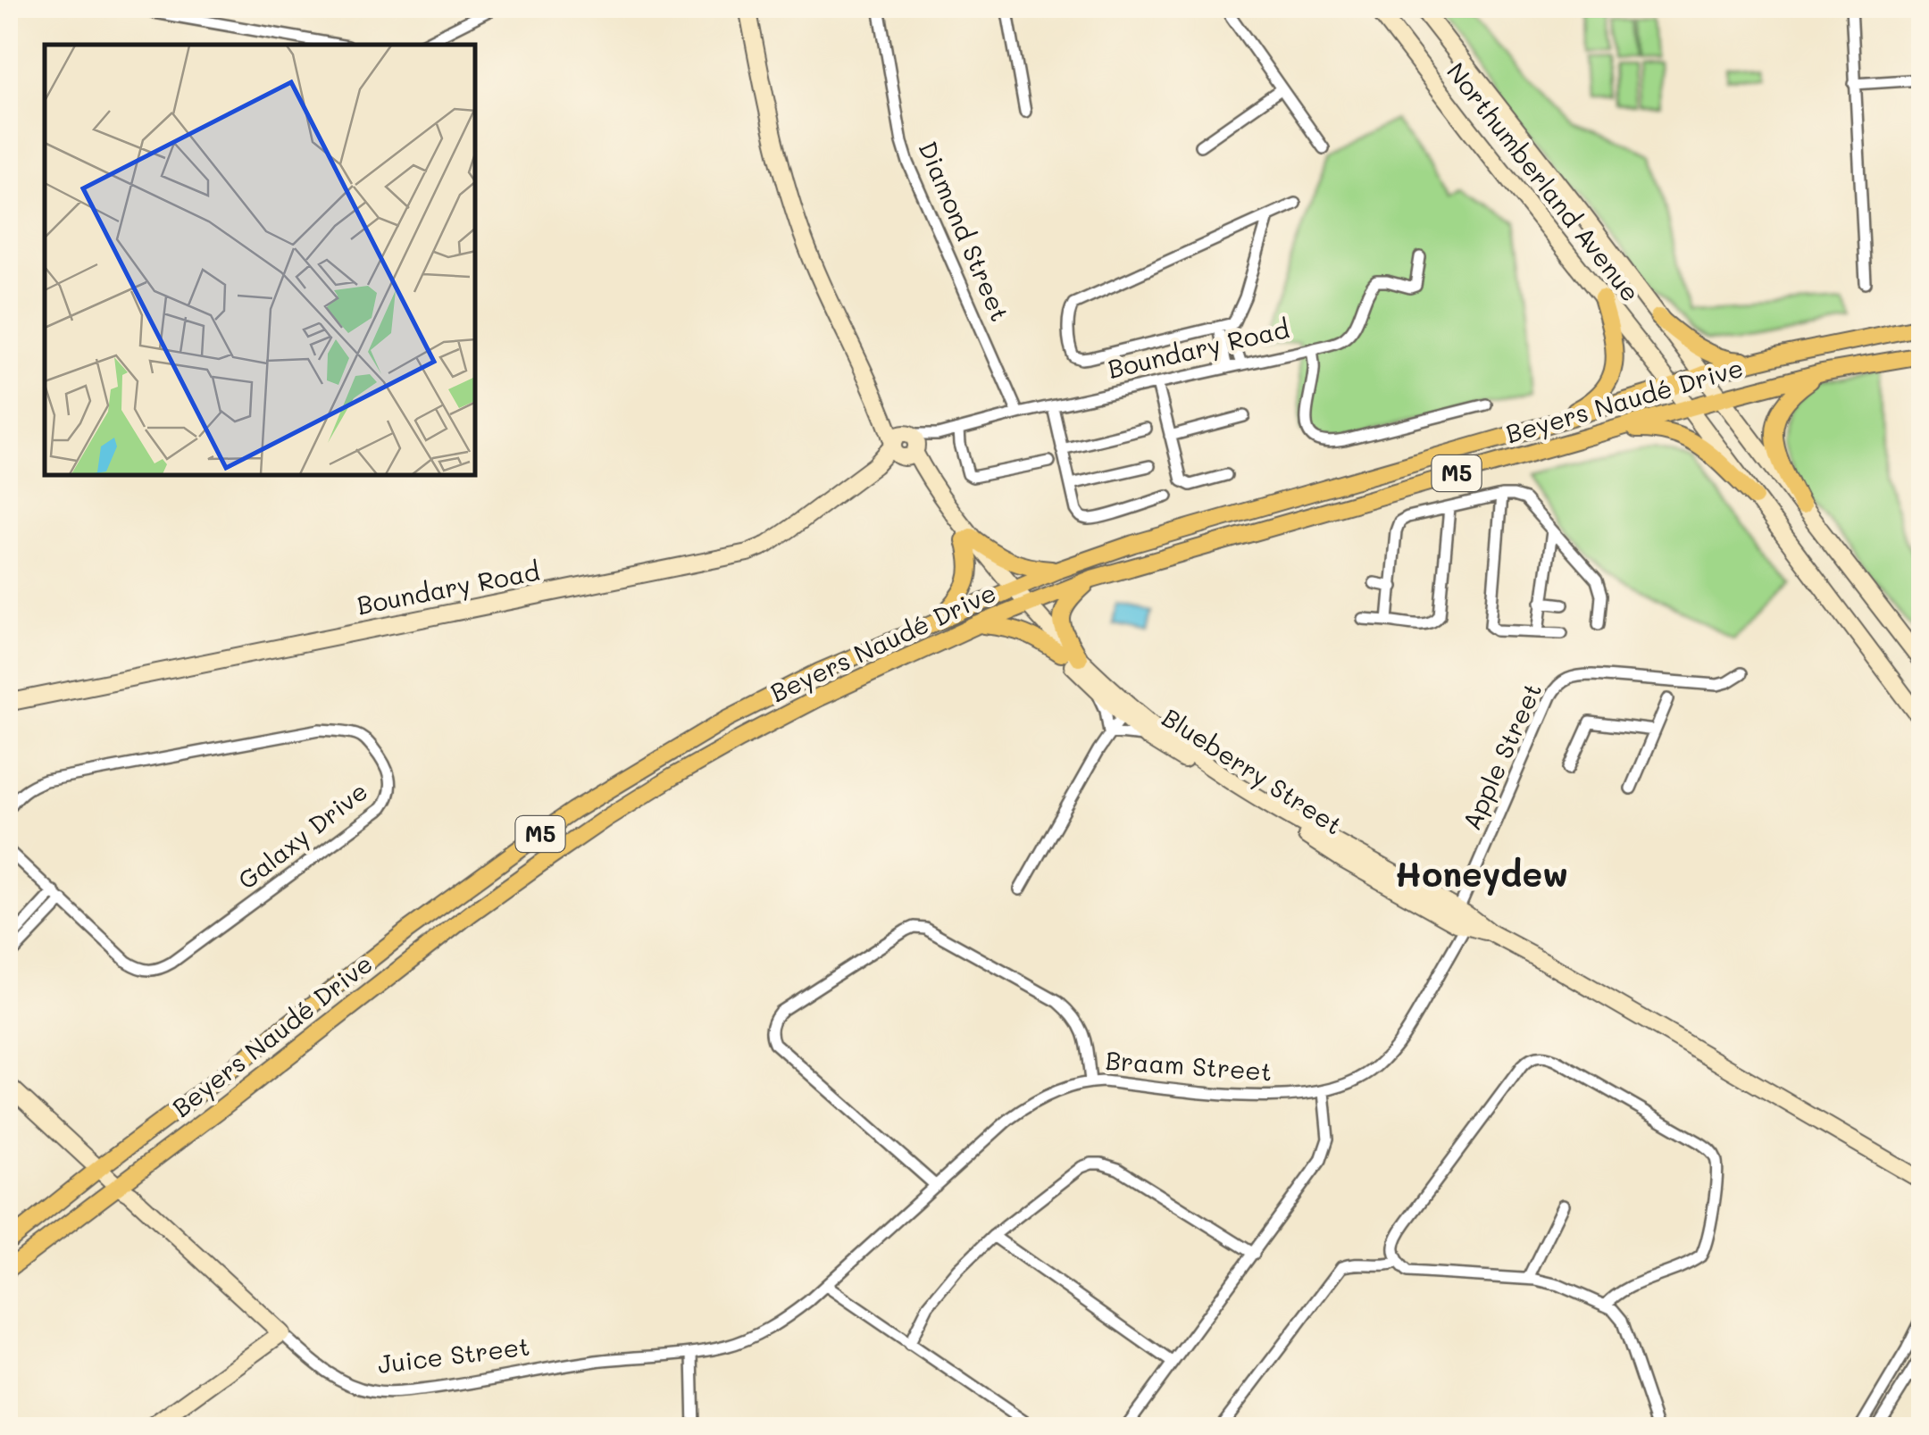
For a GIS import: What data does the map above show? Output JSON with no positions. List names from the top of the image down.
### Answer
{
  "streets": {
    "main road": ["Beyers Naudé Drive", "M5"],
    "street": [
      "Northumberland Avenue",
      "Diamond Street",
      "Boundary Road",
      "Apple Street",
      "Blueberry Street",
      "Galaxy Drive",
      "Braam Street",
      "Juice Street"
    ]
  },
  "crossings": [
    ["Northumberland Avenue", "Beyers Naudé Drive"],
    ["Diamond Street", "Boundary Road"],
    ["Beyers Naudé Drive", "Blueberry Street"],
    ["Beyers Naudé Drive", "Juice Street"],
    ["Apple Street", "Blueberry Street"],
    ["Apple Street", "Braam Street"],
    ["Blueberry Street", "Braam Street"],
    ["Braam Street", "Juice Street"]
  ],
  "districts": ["Honeydew"]
}
